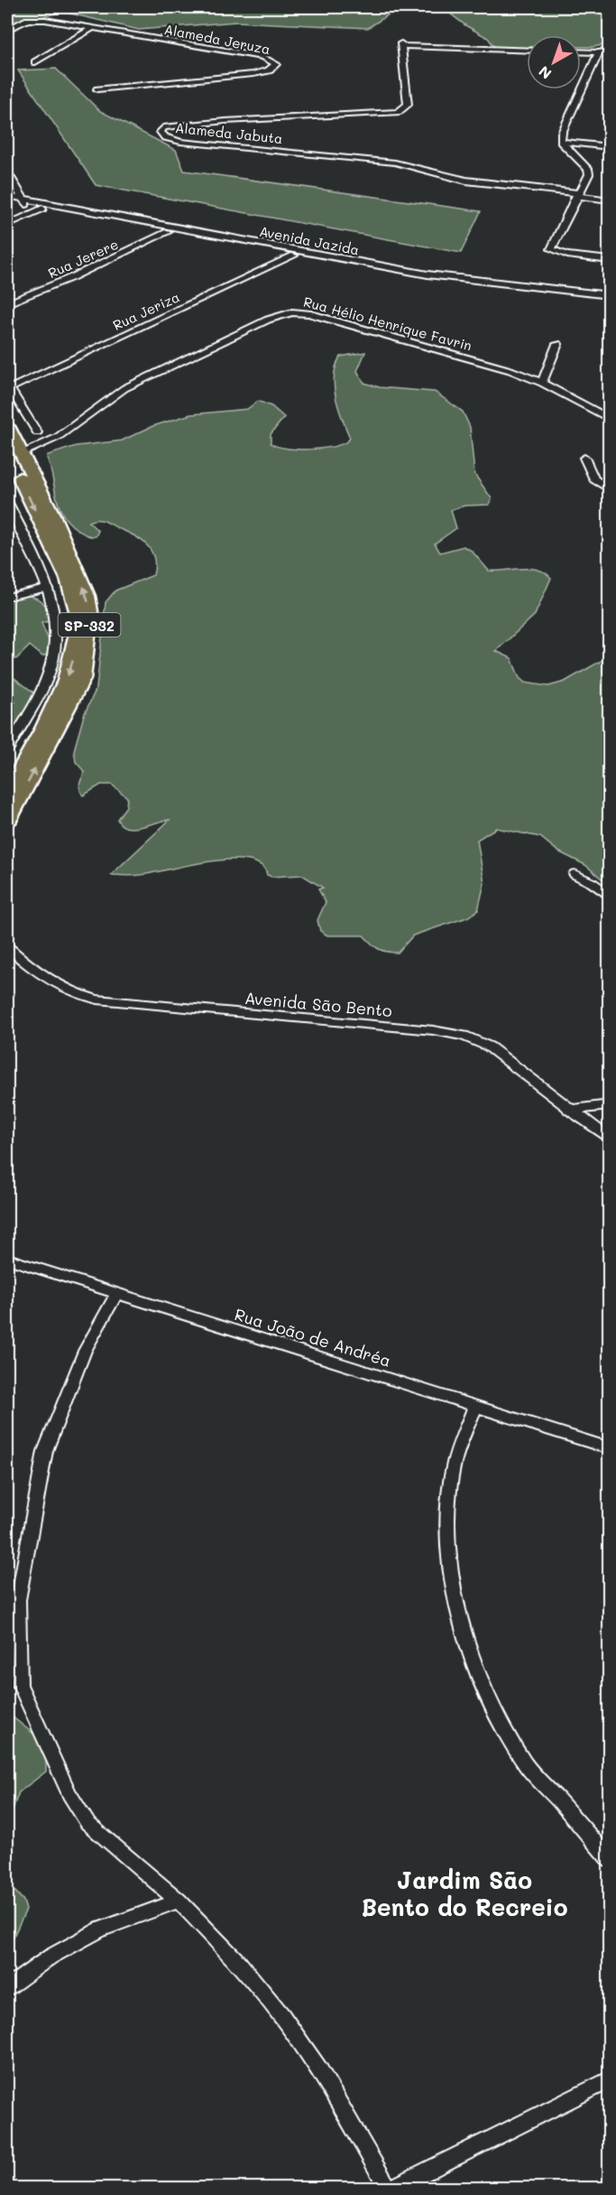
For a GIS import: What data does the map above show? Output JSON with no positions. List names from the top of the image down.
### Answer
{
  "streets": {
    "main road": ["SP-332"],
    "street": [
      "Alameda Jeruza",
      "Alameda Jabuta",
      "Avenida Jazida",
      "Rua Jerere",
      "Rua Jeriza",
      "Rua Hélio Henrique Favrin",
      "Avenida São Bento",
      "Rua João de Andréa"
    ]
  },
  "crossings": [
    ["Avenida Jazida", "Rua Jerere"],
    ["Avenida Jazida", "Rua Jeriza"],
    ["Rua Hélio Henrique Favrin", "SP-332"]
  ],
  "districts": ["Jardim São Bento do Recreio"],
  "north": "bottom left"
}
